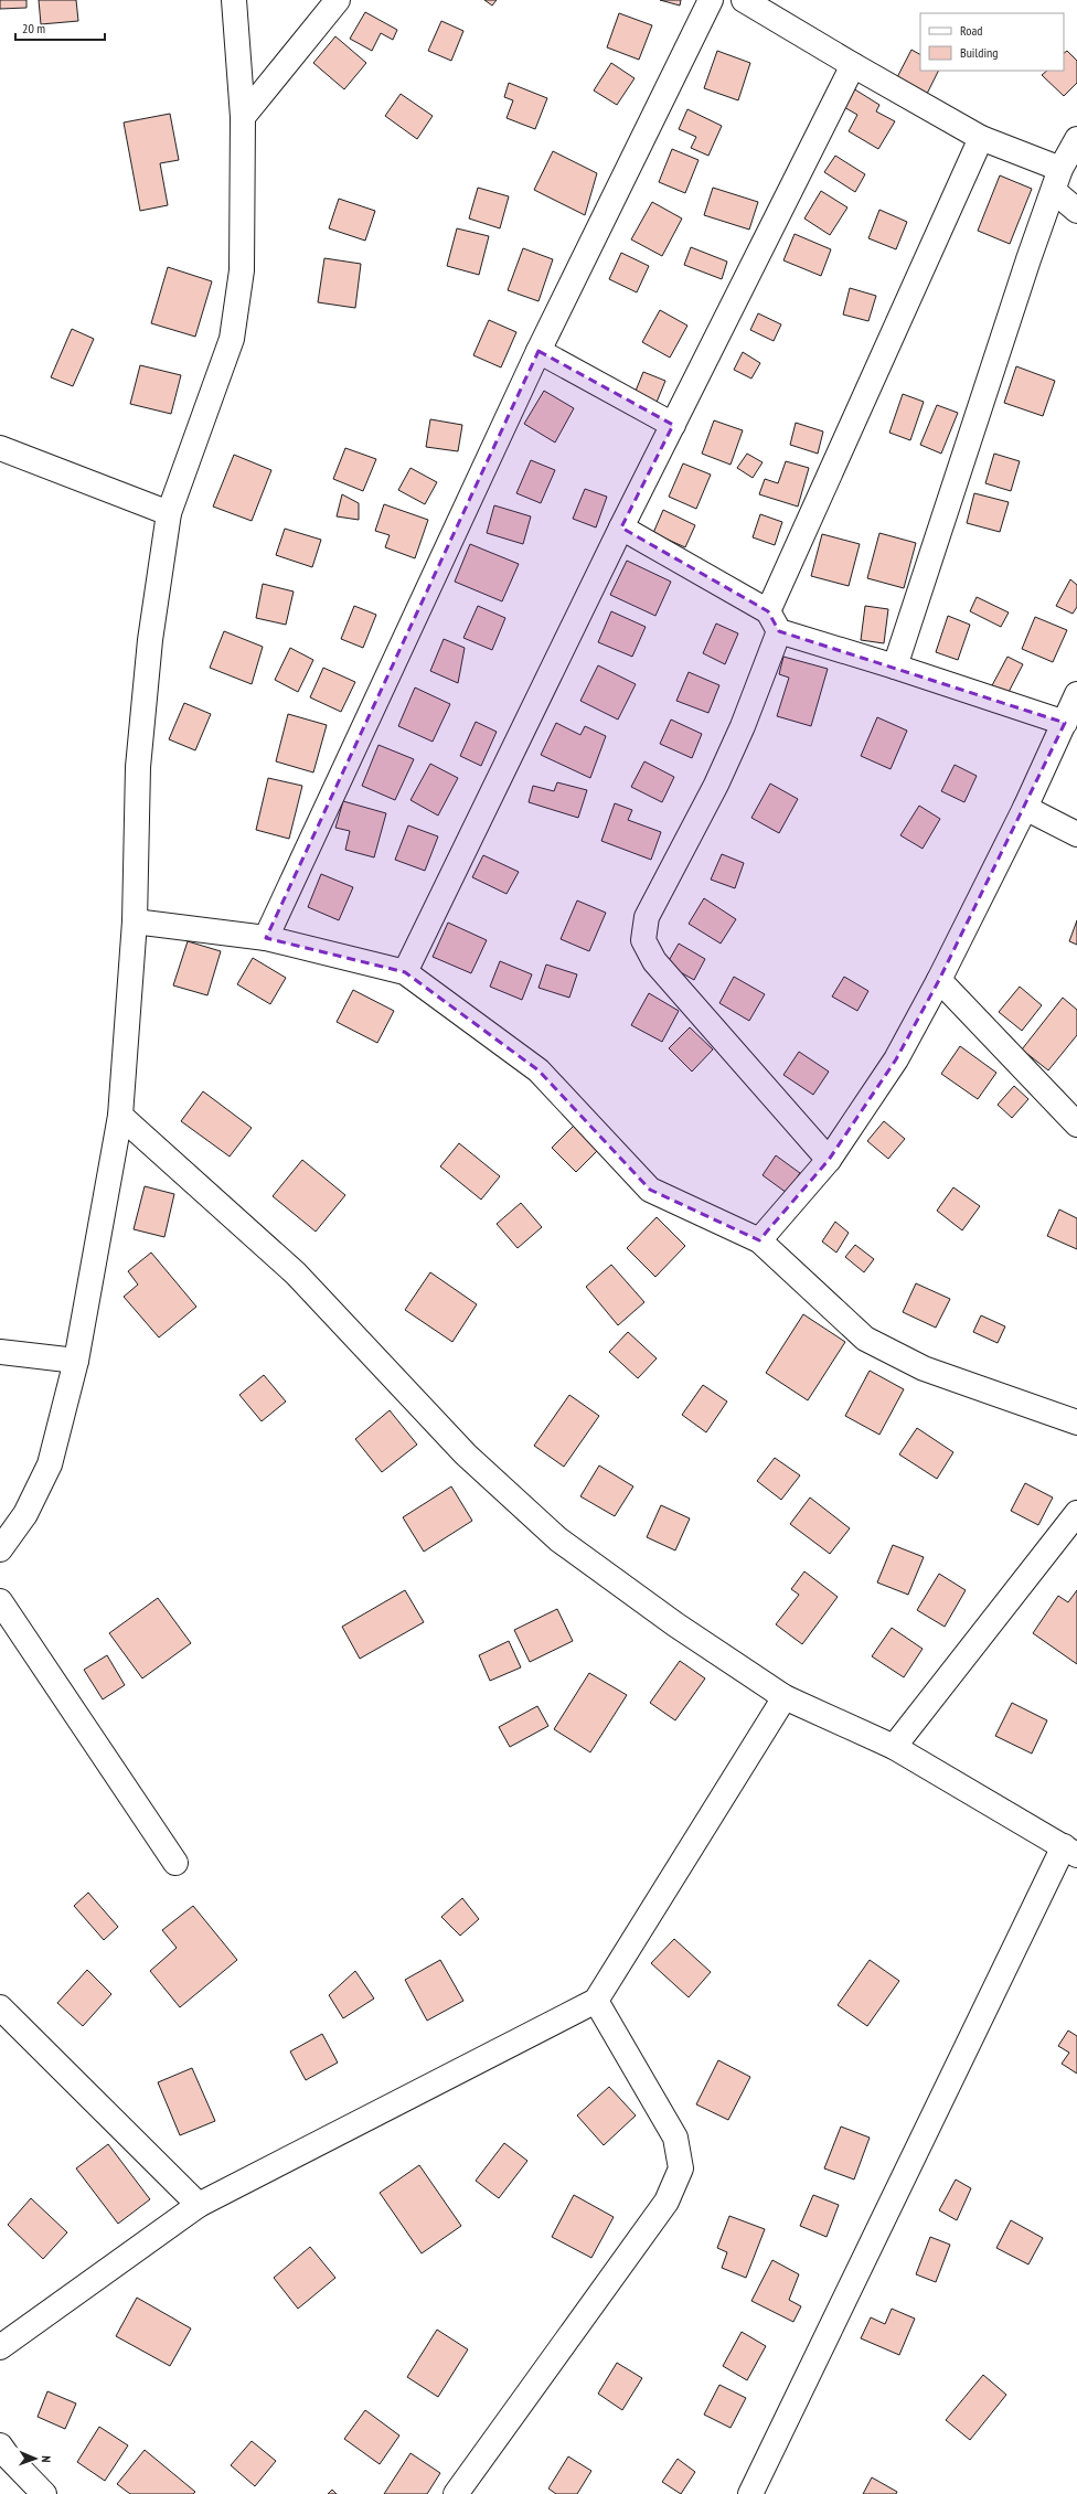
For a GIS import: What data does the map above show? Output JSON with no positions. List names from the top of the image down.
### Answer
{
  "legend": ["Road", "Building"],
  "scale_bar": "20 m",
  "north": "right"
}
